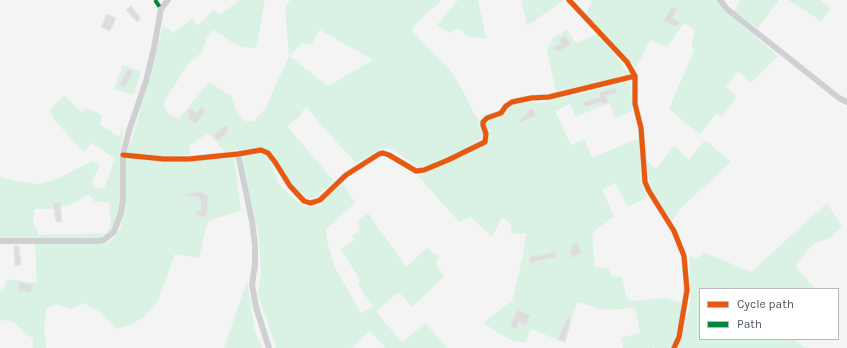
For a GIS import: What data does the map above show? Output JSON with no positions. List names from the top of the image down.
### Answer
{
  "legend": ["Cycle path", "Path"]
}
